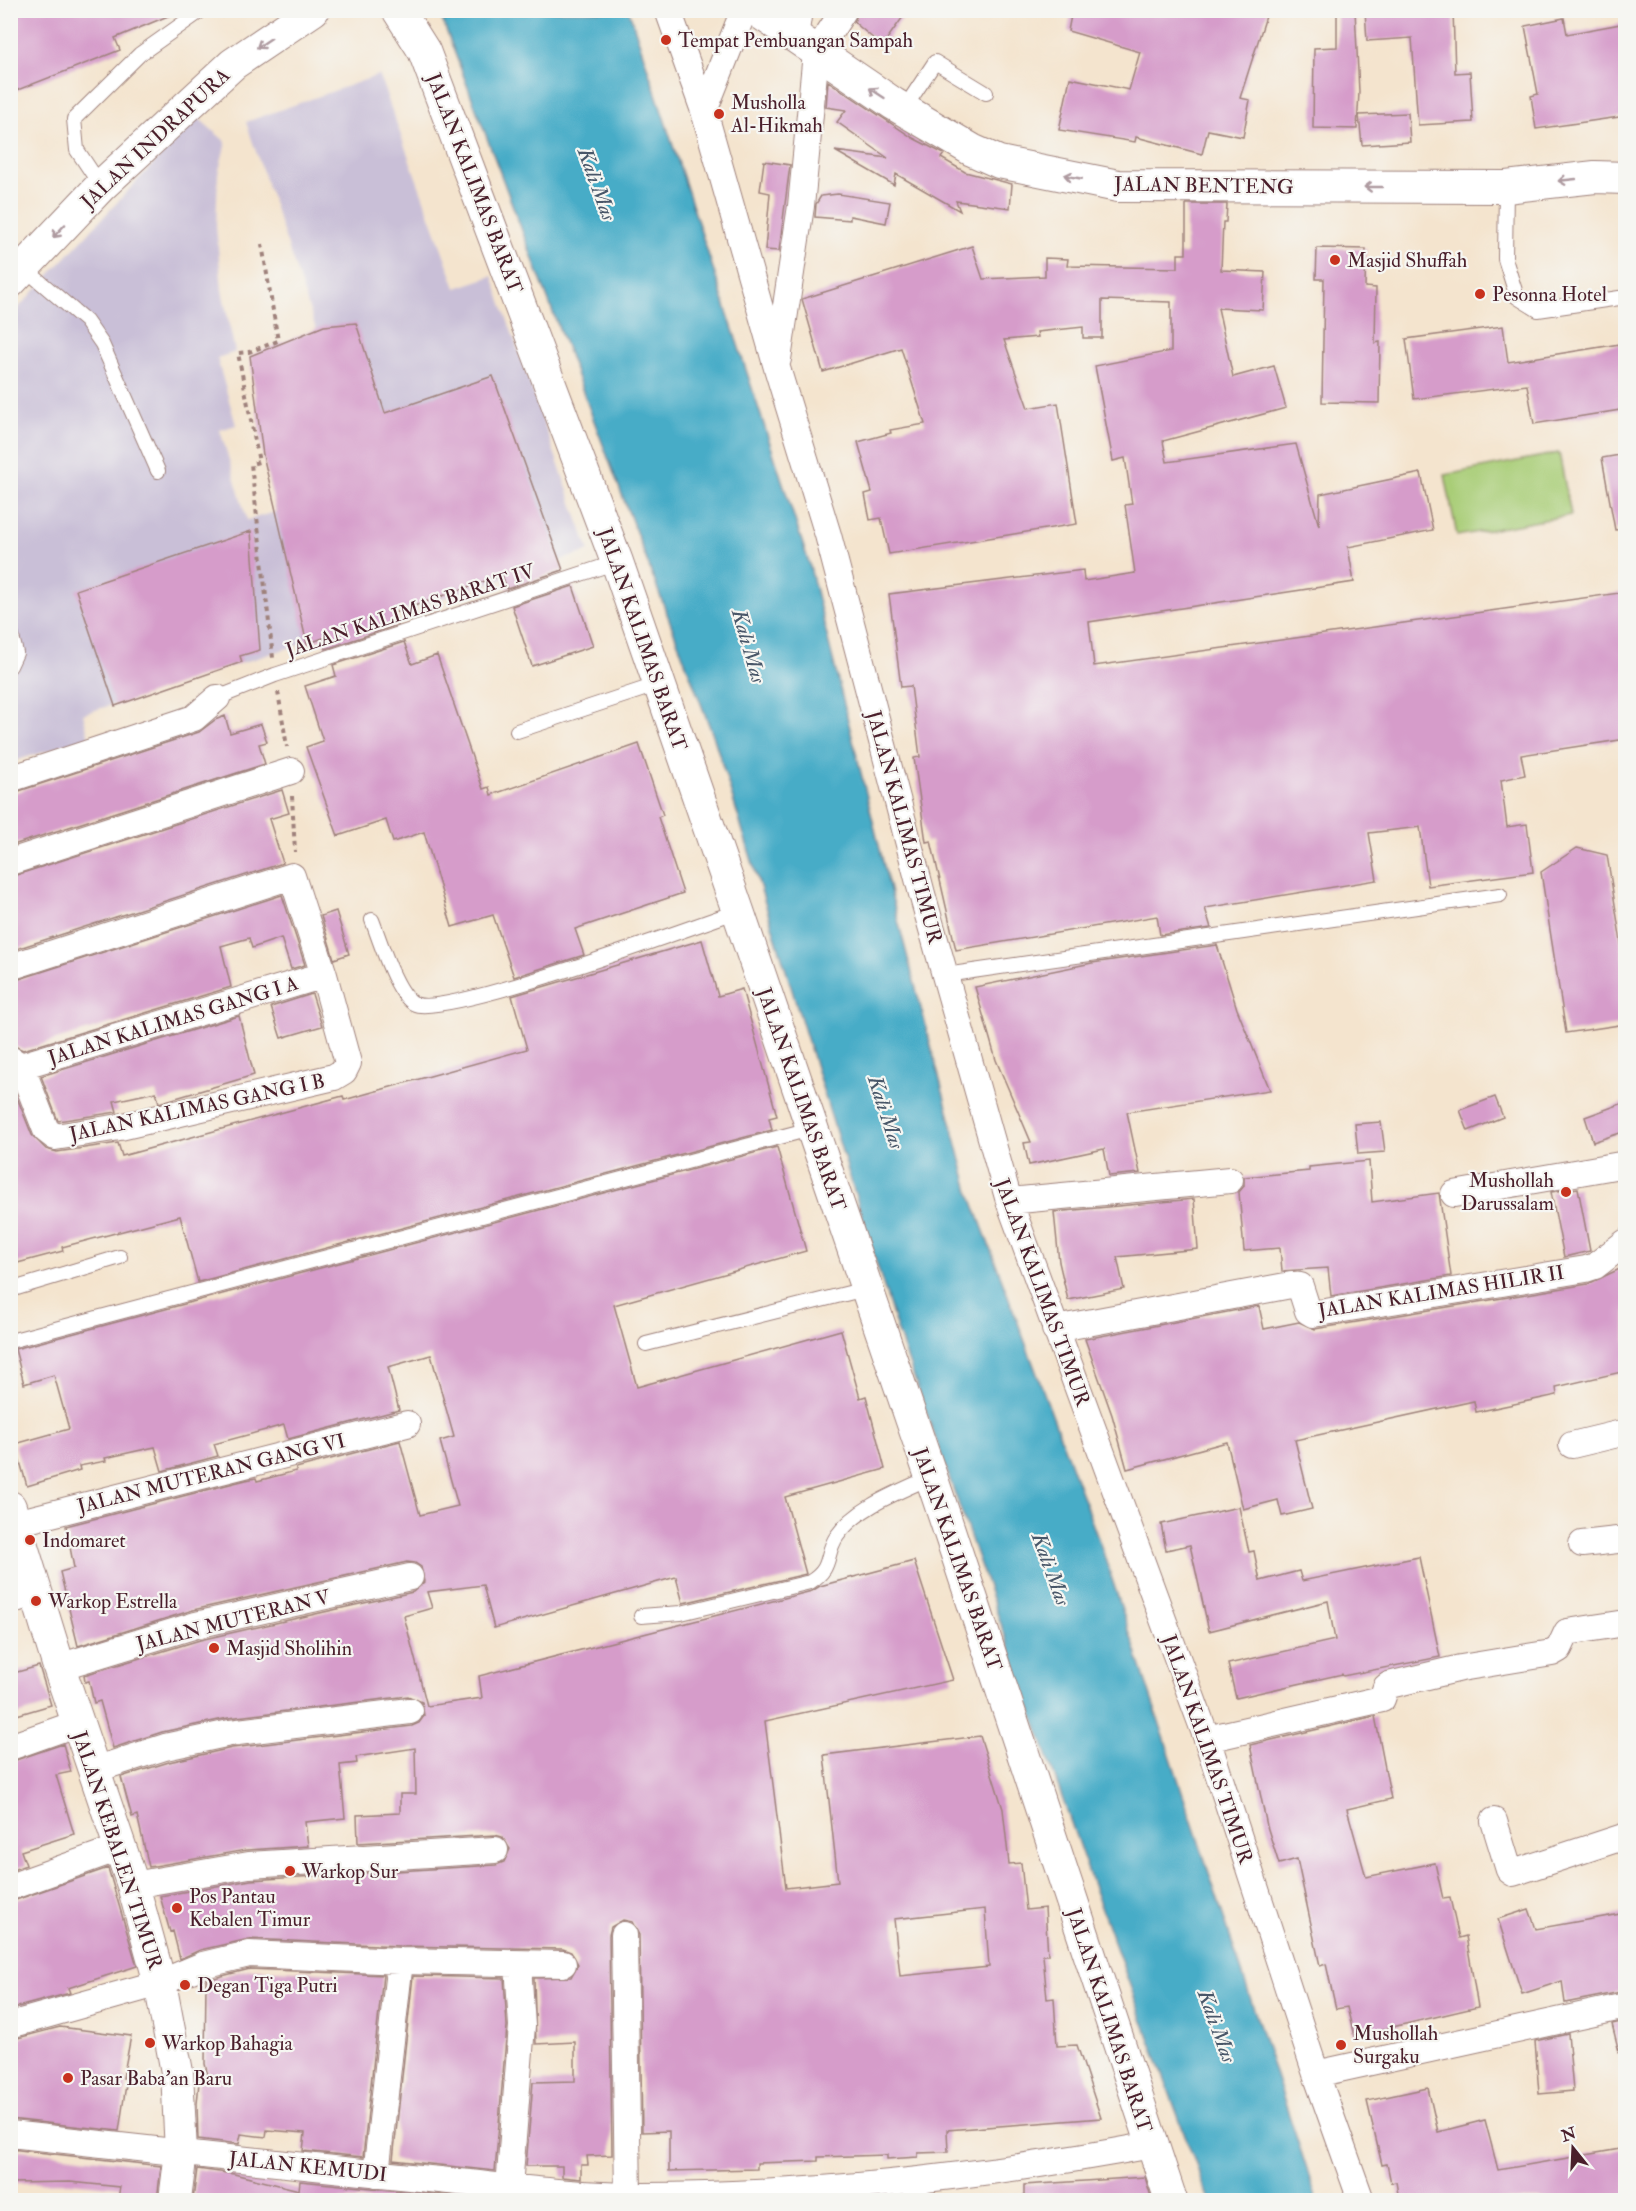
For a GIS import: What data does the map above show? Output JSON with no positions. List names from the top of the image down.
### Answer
{
  "streets": {
    "street": [
      "JALAN INDRAPURA",
      "JALAN KALIMAS BARAT",
      "JALAN BENTENG",
      "JALAN KALIMAS TIMUR",
      "JALAN KALIMAS GANG I A",
      "JALAN KALIMAS GANG I B",
      "JALAN KALIMAS HILIR II",
      "JALAN MUTERAN GANG VI",
      "JALAN MUTERAN V",
      "JALAN KEBALEN TIMUR",
      "JALAN KEMUDI"
    ],
    "lane": ["JALAN KALIMAS BARAT IV"]
  },
  "crossings": [
    ["JALAN KALIMAS BARAT", "JALAN KALIMAS BARAT IV"],
    ["JALAN KALIMAS BARAT", "JALAN KEMUDI"],
    ["JALAN BENTENG", "JALAN KALIMAS TIMUR"],
    ["JALAN KALIMAS TIMUR", "JALAN KALIMAS HILIR II"],
    ["JALAN KALIMAS GANG I A", "JALAN KALIMAS GANG I B"],
    ["JALAN MUTERAN GANG VI", "JALAN KEBALEN TIMUR"],
    ["JALAN MUTERAN V", "JALAN KEBALEN TIMUR"],
    ["JALAN KEBALEN TIMUR", "JALAN KEMUDI"]
  ],
  "one_way": ["JALAN INDRAPURA", "JALAN BENTENG"],
  "water": ["Kali Mas"],
  "places": [
    "Tempat Pembuangan Sampah",
    "Musholla Al-Hikmah",
    "Masjid Shuffah",
    "Pesonna Hotel",
    "Mushollah Darussalam",
    "Indomaret",
    "Warkop Estrella",
    "Masjid Sholihin",
    "Warkop Sur",
    "Pos Pantau Kebalen Timur",
    "Degan Tiga Putri",
    "Warkop Bahagia",
    "Mushollah Surgaku",
    "Pasar Baba'an Baru"
  ],
  "north": "top"
}
